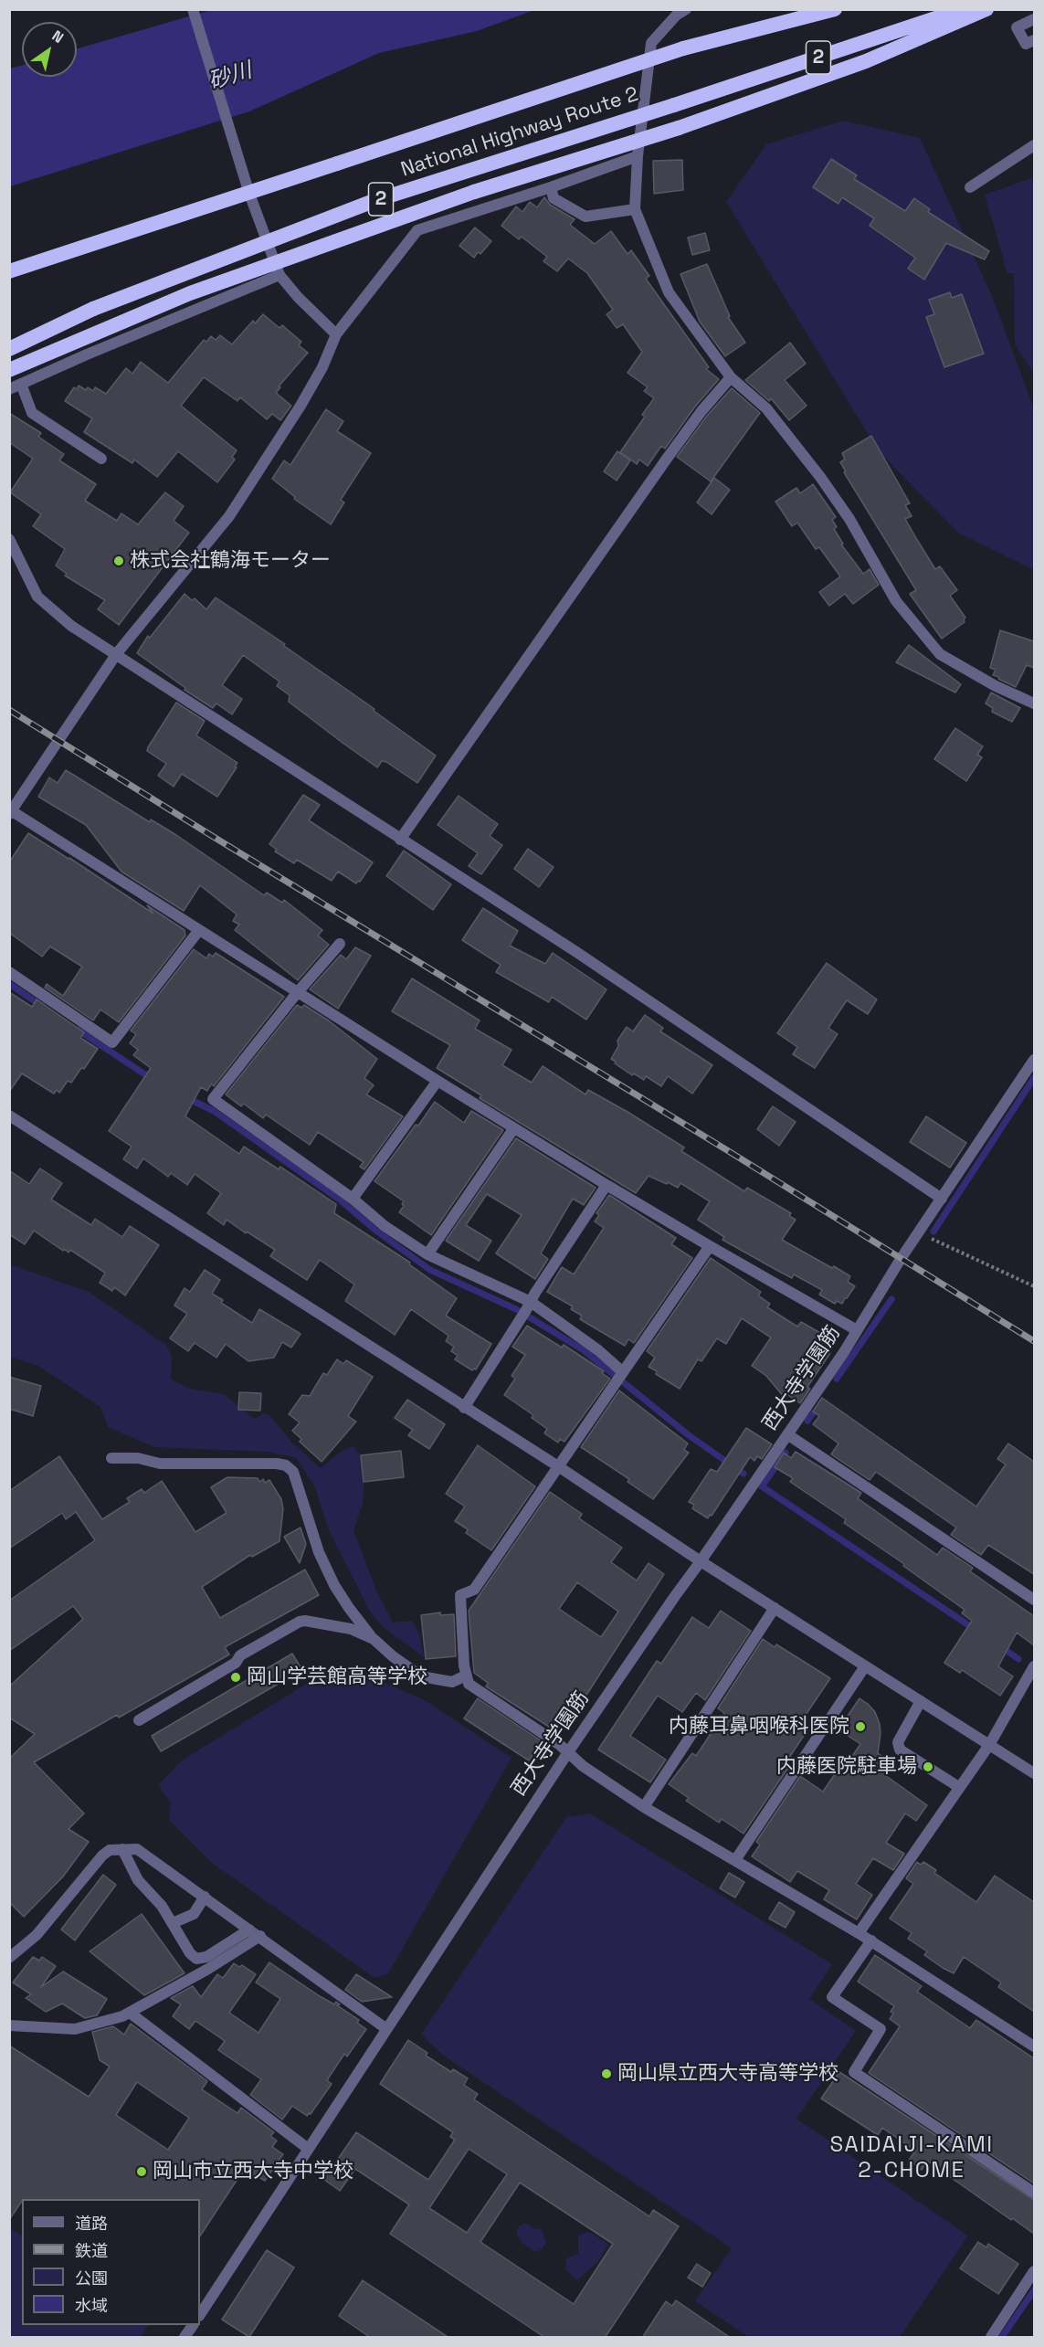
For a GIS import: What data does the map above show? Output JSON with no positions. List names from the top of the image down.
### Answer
{
  "streets": {
    "highway": ["2", "National Highway Route 2"],
    "street": ["西大寺学園筋"]
  },
  "districts": ["SAIDAIJI-KAMI 2-CHOME"],
  "water": ["砂川"],
  "places": [
    "株式会社鶴海モーター",
    "岡山学芸館高等学校",
    "内藤耳鼻咽喉科医院",
    "内藤医院駐車場",
    "岡山県立西大寺高等学校",
    "岡山市立西大寺中学校"
  ],
  "legend": [
    "道路",
    "鉄道",
    "公園",
    "水域"
  ],
  "north": "top right"
}
